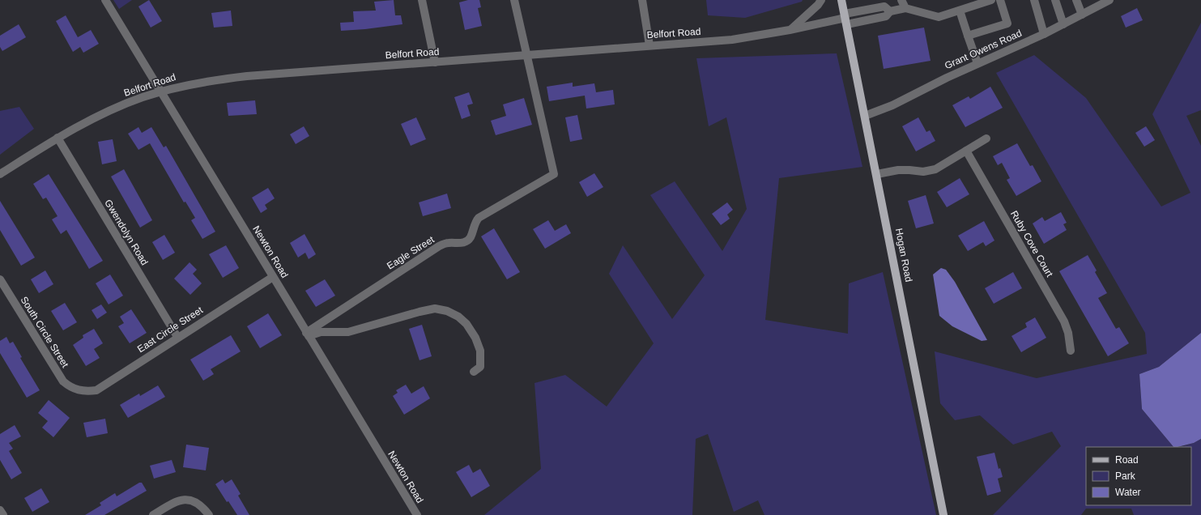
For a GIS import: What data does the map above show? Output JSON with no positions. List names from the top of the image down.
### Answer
{
  "streets": {
    "main road": ["Hogan Road"],
    "street": [
      "Belfort Road",
      "Grant Owens Road",
      "Gwendolyn Road",
      "Ruby Cove Court",
      "Newton Road",
      "Eagle Street",
      "East Circle Street",
      "South Circle Street"
    ]
  },
  "crossings": [
    ["Belfort Road", "Gwendolyn Road"],
    ["Belfort Road", "Newton Road"],
    ["Belfort Road", "Eagle Street"],
    ["Belfort Road", "Hogan Road"],
    ["Grant Owens Road", "Hogan Road"],
    ["Gwendolyn Road", "East Circle Street"],
    ["Newton Road", "Eagle Street"],
    ["Newton Road", "East Circle Street"],
    ["East Circle Street", "South Circle Street"]
  ],
  "legend": ["Road", "Park", "Water"]
}
